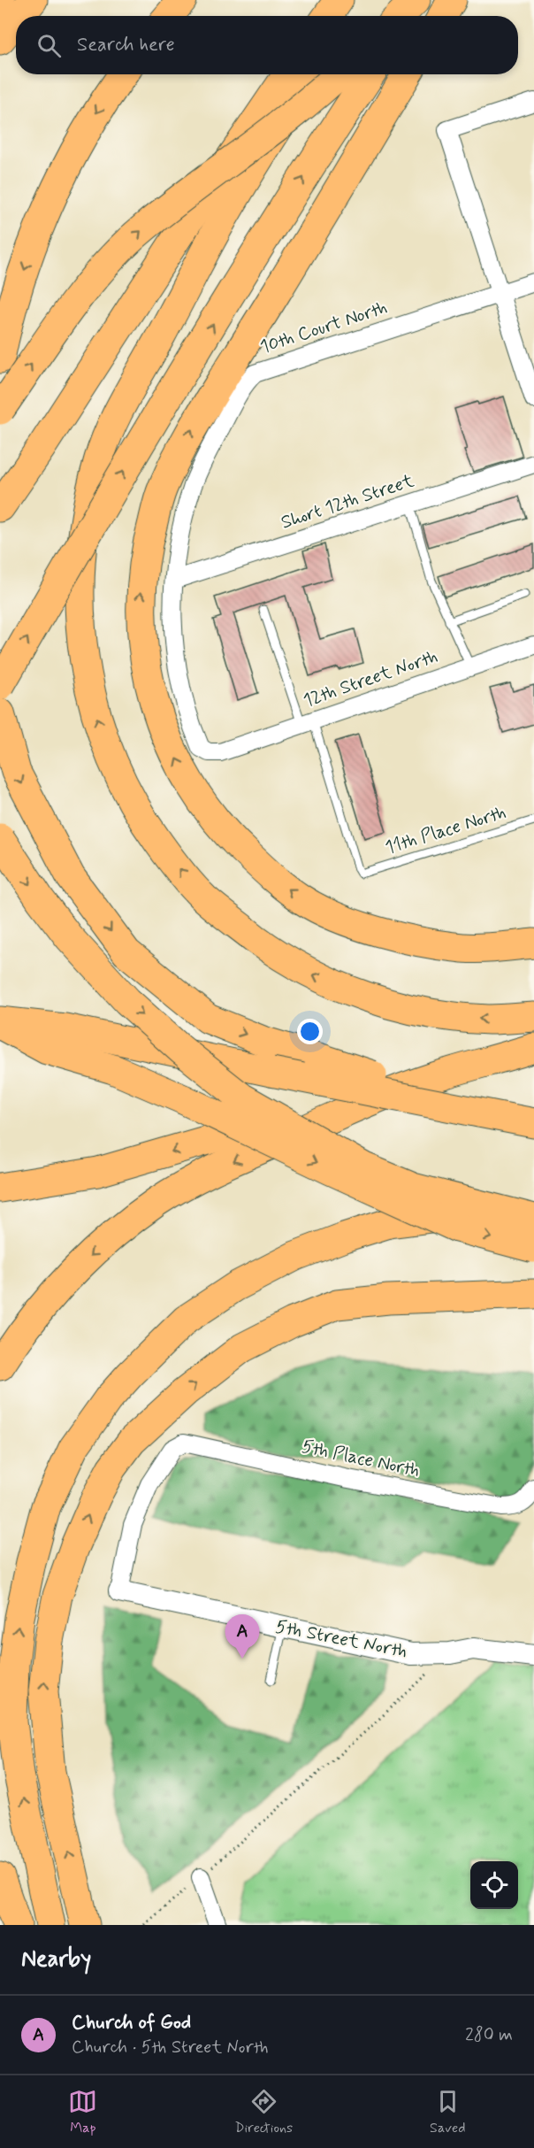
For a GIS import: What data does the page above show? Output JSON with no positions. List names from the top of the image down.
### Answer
{
  "streets": {
    "street": [
      "10th Court North",
      "Short 12th Street",
      "12th Street North",
      "5th Place North",
      "5th Street North"
    ],
    "lane": ["11th Place North"]
  },
  "crossings": [
    ["10th Court North", "Short 12th Street"],
    ["10th Court North", "12th Street North"],
    ["12th Street North", "11th Place North"],
    ["5th Place North", "5th Street North"]
  ],
  "page": {
    "search": "Search here",
    "pins": "A",
    "heading": "Nearby",
    "list": [
      {
        "mark": "A",
        "name": "Church of God",
        "note": "Church · 5th Street North",
        "value": "280 m"
      }
    ],
    "nav": ["Map", "Directions", "Saved"]
  }
}
